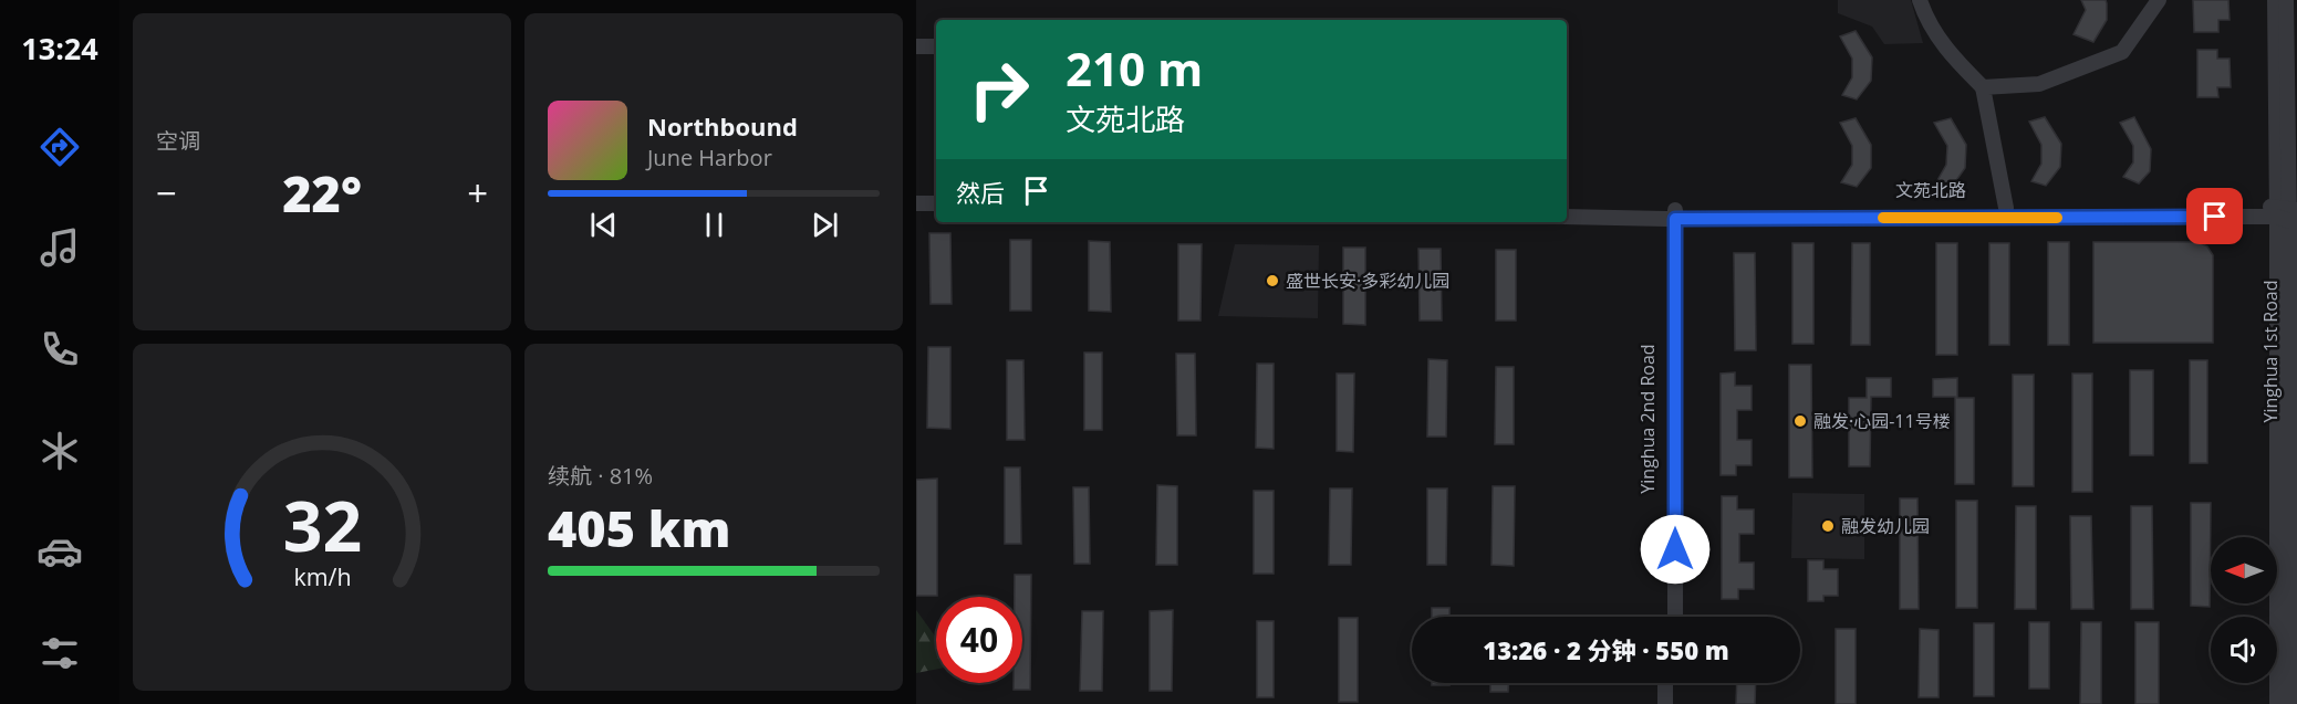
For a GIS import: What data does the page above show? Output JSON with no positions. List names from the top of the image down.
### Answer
{
  "streets": {
    "street": ["文苑北路", "Yinghua 1st Road", "Yinghua 2nd Road"]
  },
  "crossings": [
    ["文苑北路", "Yinghua 1st Road"],
    ["文苑北路", "Yinghua 2nd Road"]
  ],
  "places": ["盛世长安·多彩幼儿园", "融发·心园-11号楼", "融发幼儿园"],
  "north": "left",
  "page": {
    "tabs": "13:24",
    "tile": [
      "空调",
      ["续航 · 81%", "405 km"]
    ],
    "turn": ["210 m", "文苑北路"],
    "song": ["Northbound", "June Harbor"],
    "then": "然后",
    "heat": ["−", "22°", "+"],
    "limit": "40",
    "trip": "13:26 · 2 分钟 · 550 m",
    "gauge": ["32", "km/h"]
  }
}
